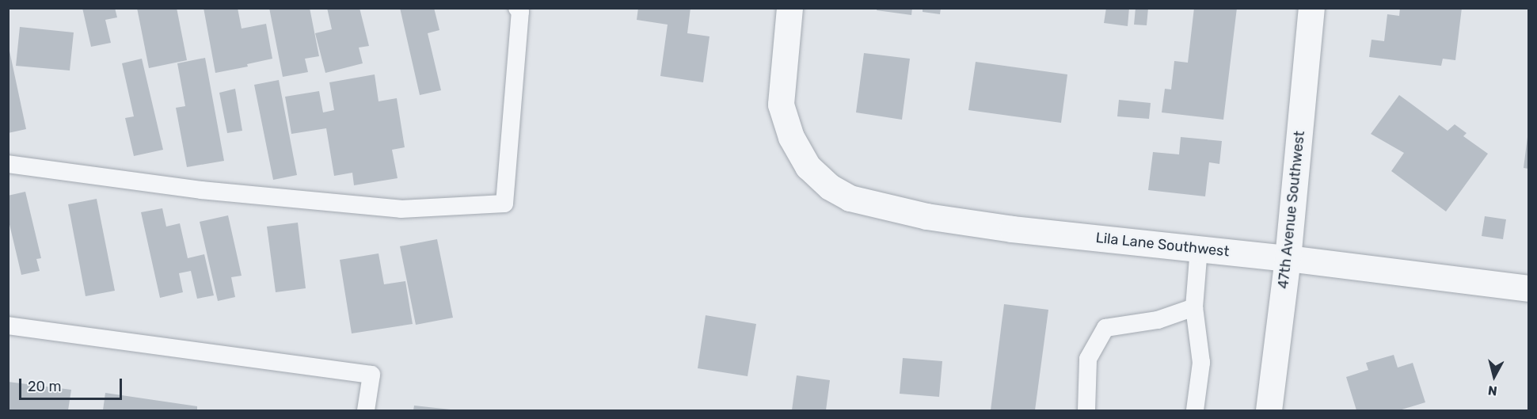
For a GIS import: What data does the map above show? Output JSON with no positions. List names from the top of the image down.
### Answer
{
  "streets": {
    "street": ["47th Avenue Southwest", "Lila Lane Southwest"]
  },
  "crossings": [
    ["47th Avenue Southwest", "Lila Lane Southwest"]
  ],
  "scale_bar": "20 m",
  "north": "bottom"
}
